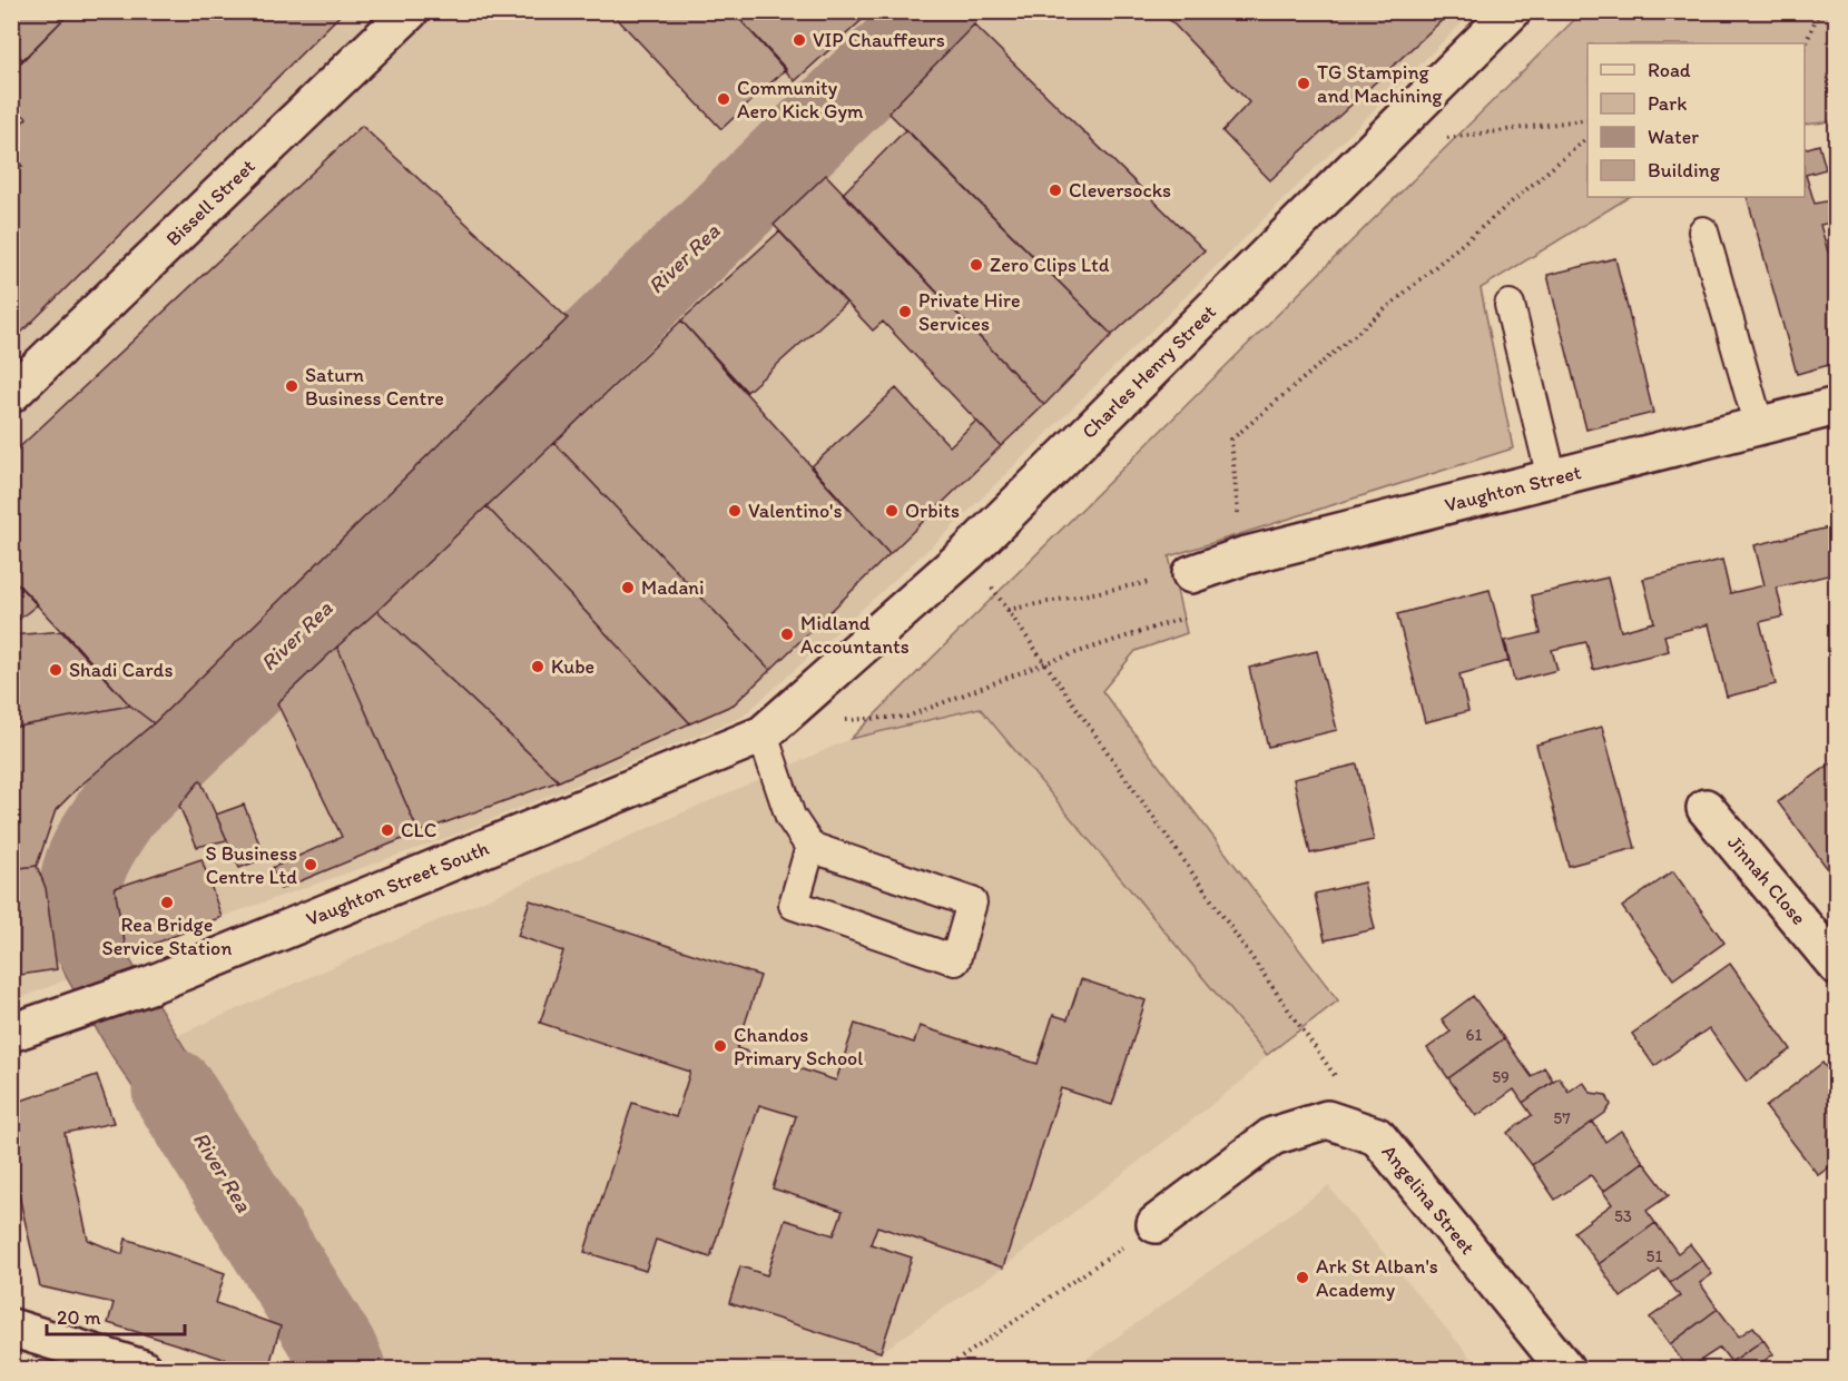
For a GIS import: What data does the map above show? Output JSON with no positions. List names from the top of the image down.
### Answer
{
  "streets": {
    "street": [
      "Bissell Street",
      "Charles Henry Street",
      "Vaughton Street",
      "Jinnah Close",
      "Vaughton Street South",
      "Angelina Street"
    ]
  },
  "crossings": [
    ["Charles Henry Street", "Vaughton Street South"]
  ],
  "water": ["River Rea"],
  "places": [
    "VIP Chauffeurs",
    "TG Stamping and Machining",
    "Community Aero Kick Gym",
    "Cleversocks",
    "Zero Clips Ltd",
    "Private Hire Services",
    "Saturn Business Centre",
    "Valentino's",
    "Orbits",
    "Madani",
    "Midland Accountants",
    "Kube",
    "Shadi Cards",
    "CLC",
    "S Business Centre Ltd",
    "Rea Bridge Service Station",
    "Chandos Primary School",
    "Ark St Alban's Academy"
  ],
  "house_numbers": [
    "61",
    "59",
    "57",
    "53",
    "51"
  ],
  "legend": [
    "Road",
    "Park",
    "Water",
    "Building"
  ],
  "scale_bar": "20 m"
}
